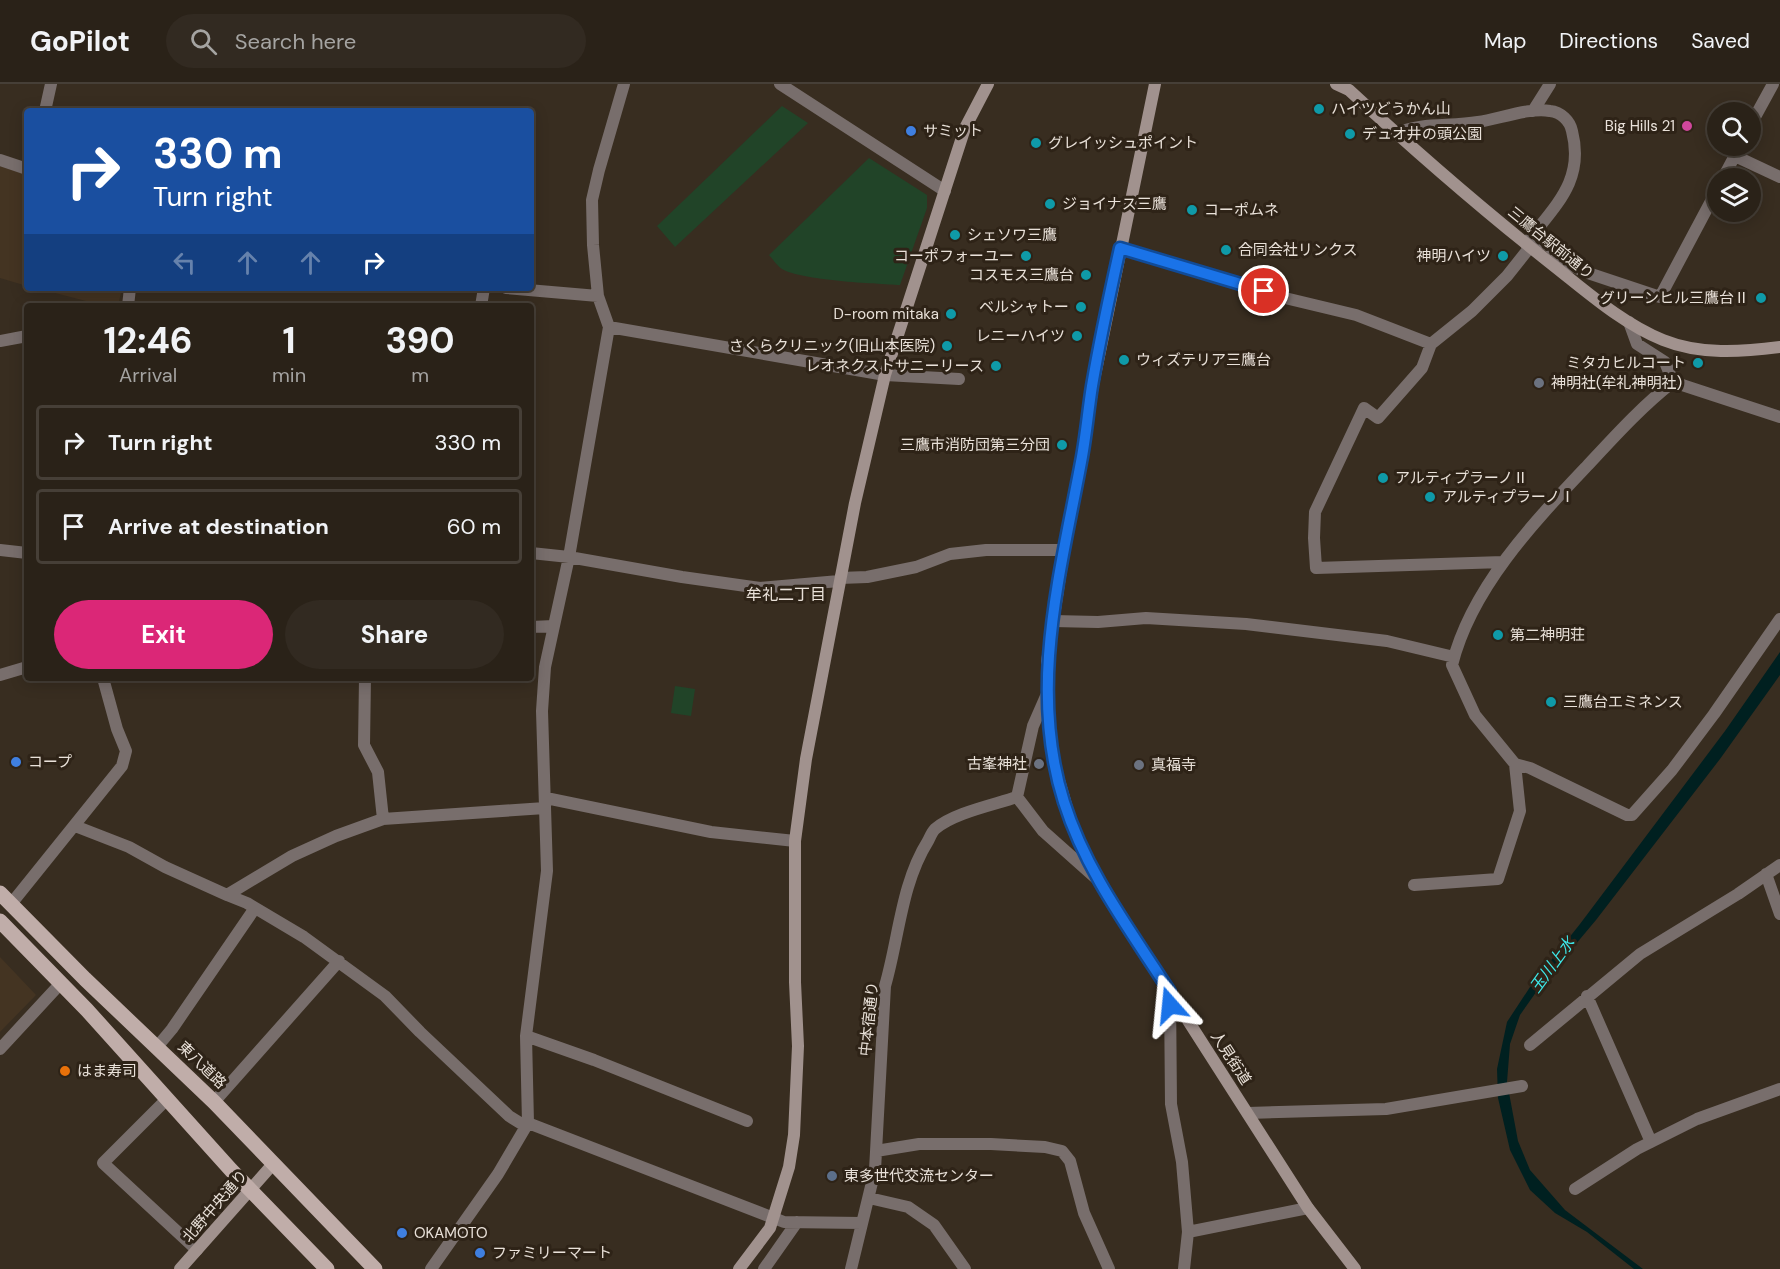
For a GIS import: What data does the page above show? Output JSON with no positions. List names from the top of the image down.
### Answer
{
  "streets": {
    "main road": ["東八道路"],
    "street": [
      "三鷹台駅前通り",
      "中本宿通り",
      "人見街道",
      "北野中央通り"
    ]
  },
  "crossings": [
    ["東八道路", "北野中央通り"]
  ],
  "districts": ["牟礼二丁目"],
  "water": ["玉川上水"],
  "places": [
    "ハイツどうかん山",
    "Big Hills 21",
    "サミット",
    "デュオ井の頭公園",
    "グレイッシュポイント",
    "ジョイナス三鷹",
    "コーポムネ",
    "シェソワ三鷹",
    "合同会社リンクス",
    "コーポフォーユー",
    "神明ハイツ",
    "コスモス三鷹台",
    "グリーンヒル三鷹台Ⅱ",
    "ベルシャトー",
    "D-room mitaka",
    "レニーハイツ",
    "さくらクリニック(旧山本医院)",
    "ウィズテリア三鷹台",
    "ミタカヒルコート",
    "レオネクストサニーリース",
    "神明社(牟礼神明社)",
    "三鷹市消防団第三分団",
    "アルティプラーノⅡ",
    "アルティプラーノⅠ",
    "第二神明荘",
    "三鷹台エミネンス",
    "コープ",
    "古峯神社",
    "真福寺",
    "はま寿司",
    "東多世代交流センター",
    "OKAMOTO",
    "ファミリーマート"
  ],
  "page": {
    "header": "GoPilot",
    "search": "Search here",
    "nav": ["Map", "Directions", "Saved"],
    "turn": ["330 m", "Turn right"],
    "eta": [
      "12:46",
      "Arrival",
      "1",
      "min",
      "390",
      "m"
    ],
    "list": [
      {
        "name": "Turn right",
        "value": "330 m"
      },
      {
        "name": "Arrive at destination",
        "value": "60 m"
      }
    ],
    "buttons": ["Exit", "Share"]
  }
}
